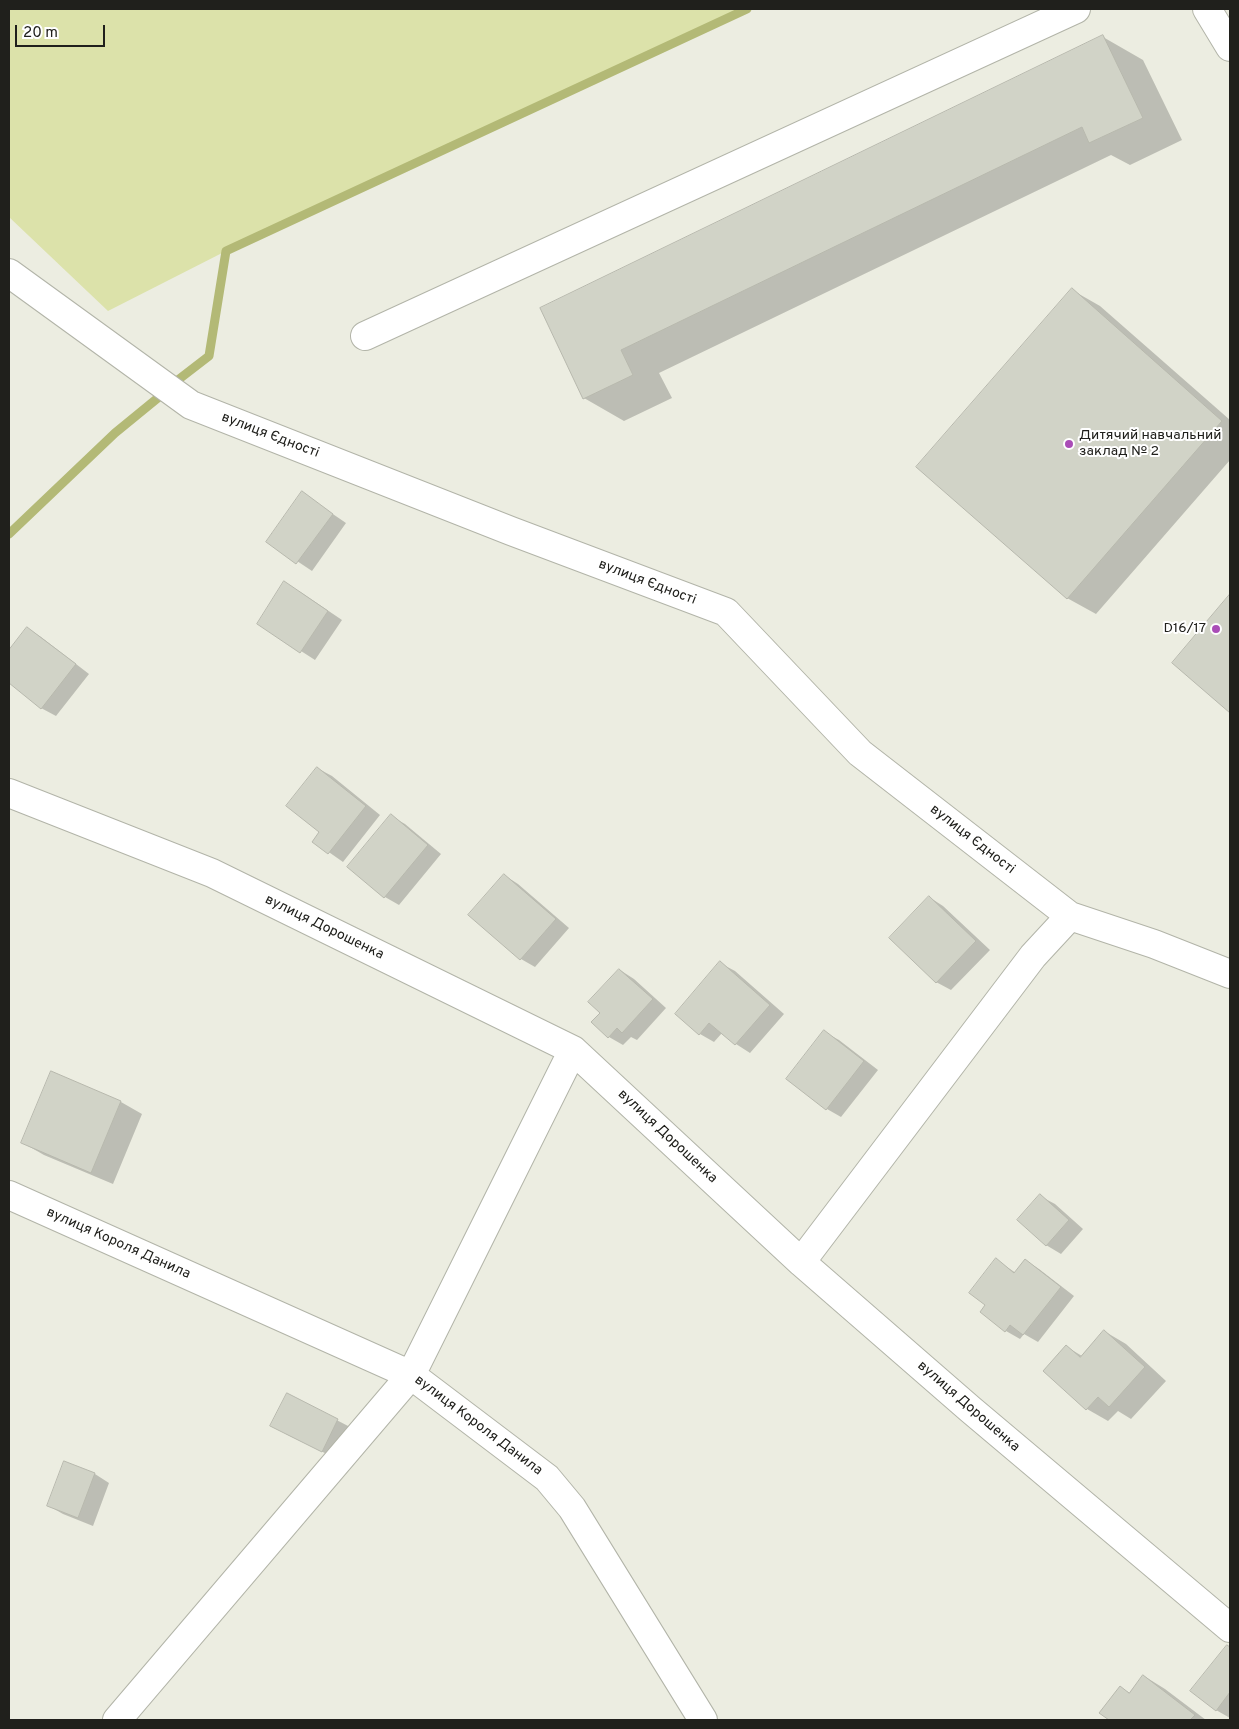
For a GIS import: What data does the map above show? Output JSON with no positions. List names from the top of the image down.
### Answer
{
  "streets": {
    "street": ["вулиця Єдності", "вулиця Дорошенка", "вулиця Короля Данила"]
  },
  "places": ["Дитячий навчальний заклад № 2", "D16/17"],
  "scale_bar": "20 m"
}
